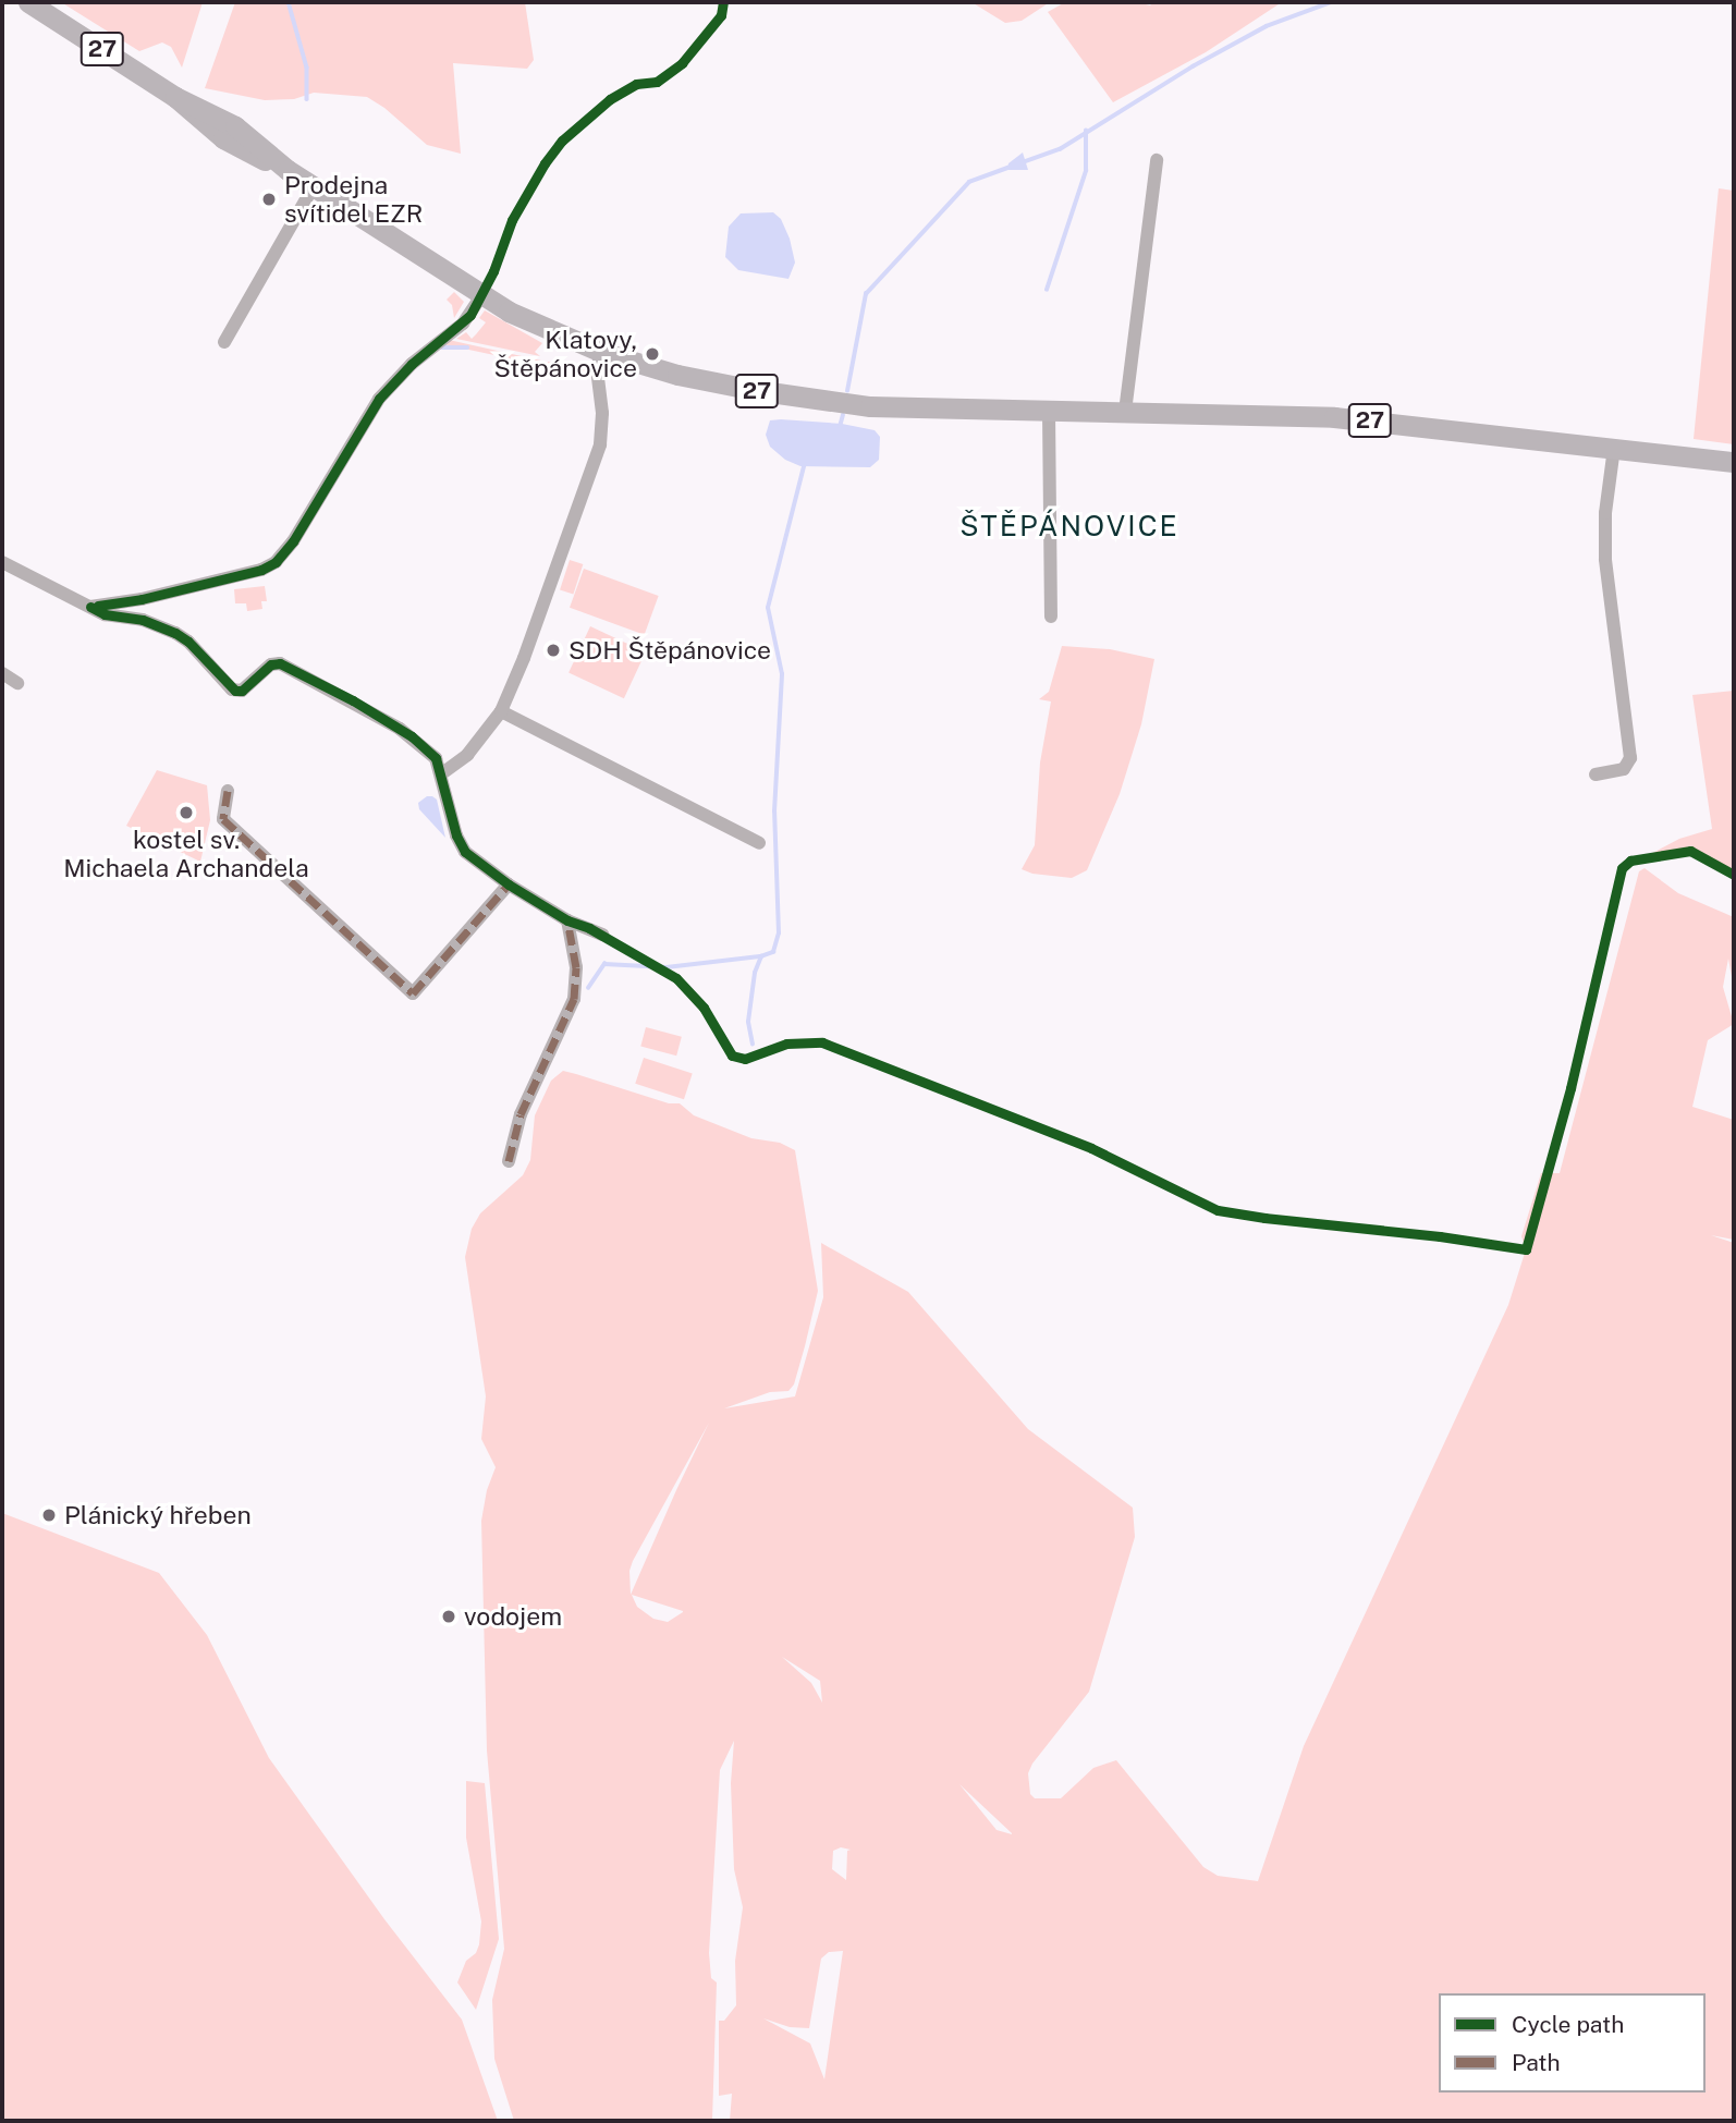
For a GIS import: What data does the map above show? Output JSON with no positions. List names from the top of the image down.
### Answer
{
  "streets": {
    "main road": ["27"]
  },
  "districts": ["ŠTĚPÁNOVICE"],
  "places": [
    "Prodejna svítidel EZR",
    "Klatovy, Štěpánovice",
    "SDH Štěpánovice",
    "kostel sv. Michaela Archandela",
    "Plánický hřeben",
    "vodojem"
  ],
  "legend": ["Cycle path", "Path"]
}
